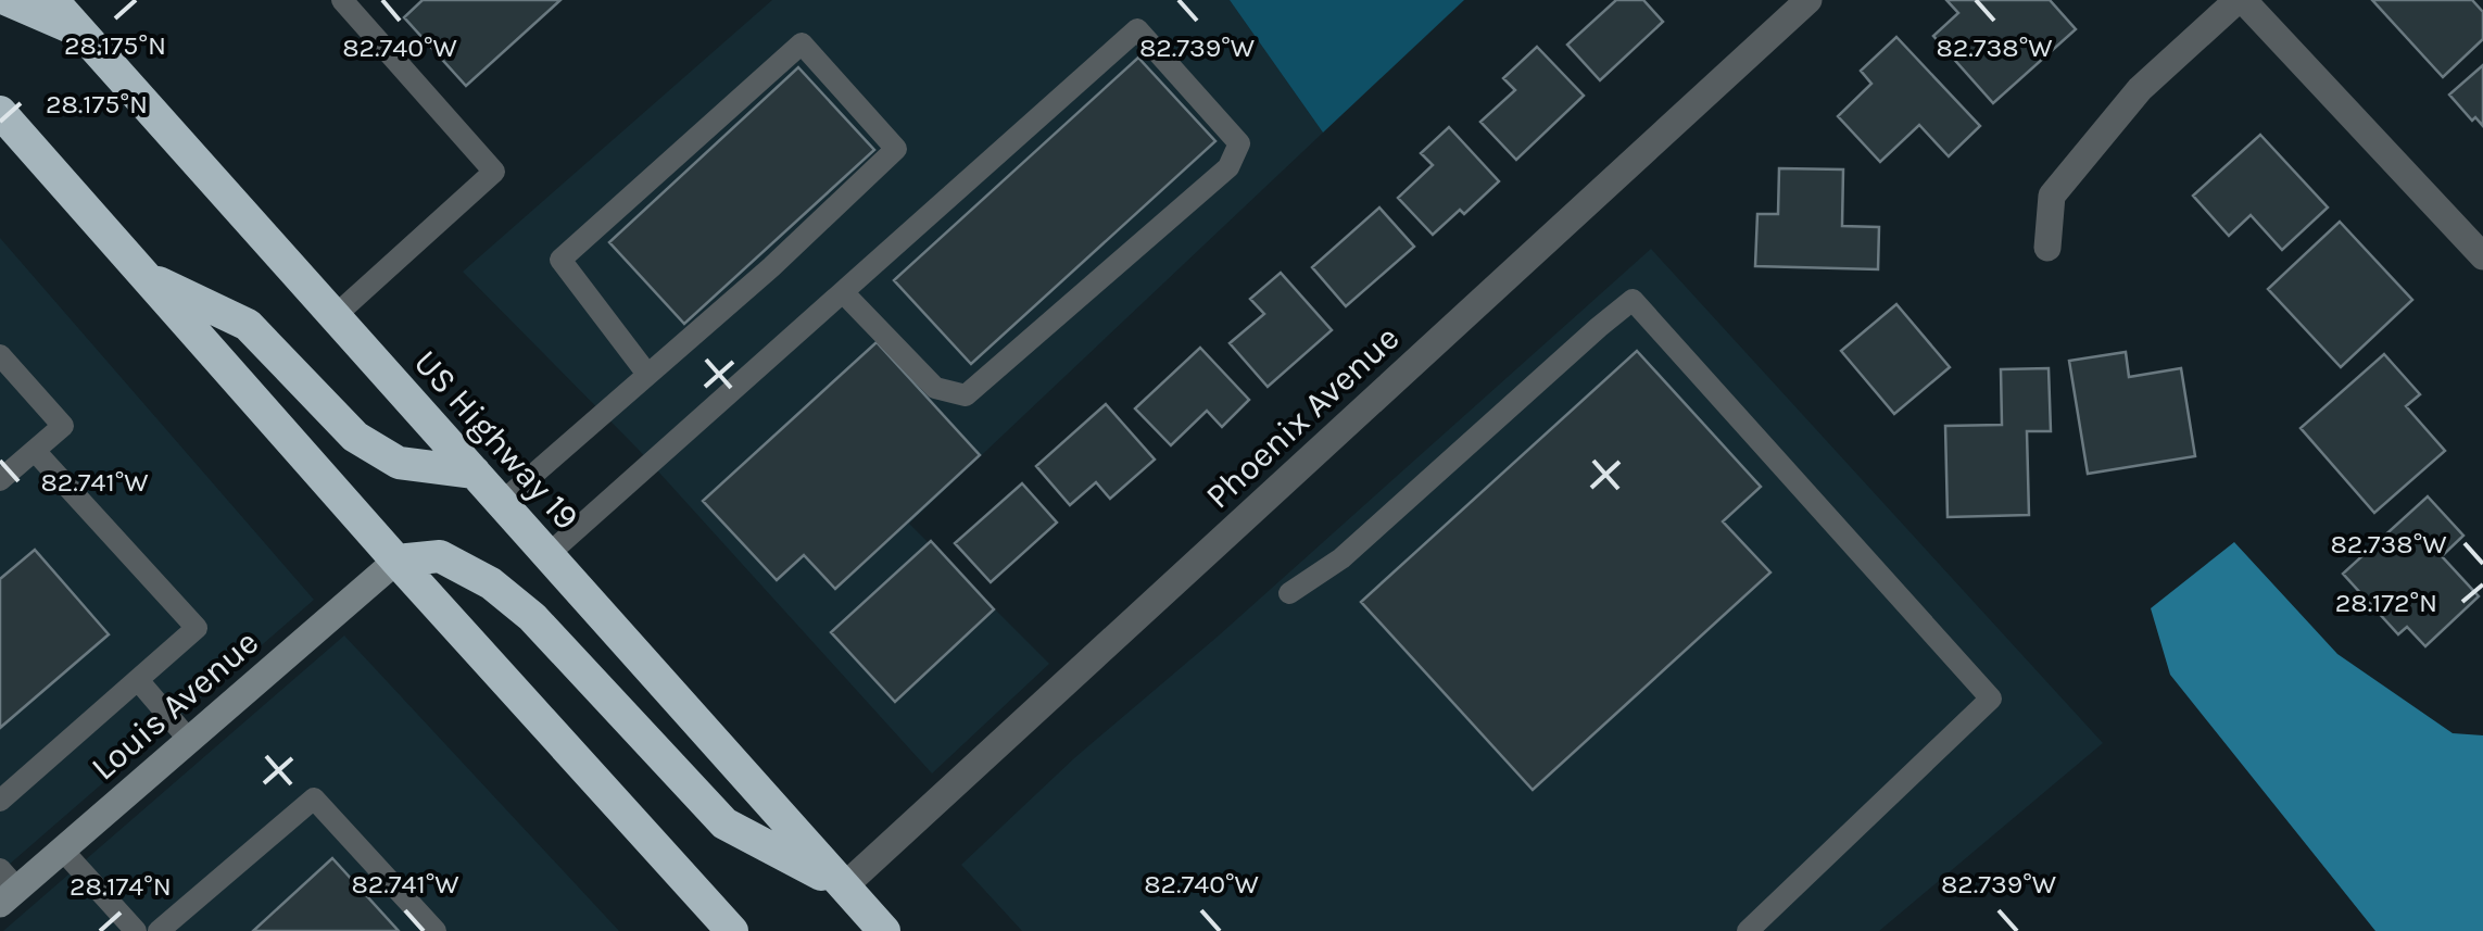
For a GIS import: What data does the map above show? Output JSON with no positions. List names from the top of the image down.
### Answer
{
  "streets": {
    "highway": ["US Highway 19"],
    "street": ["Phoenix Avenue", "Louis Avenue"]
  },
  "crossings": [
    ["Phoenix Avenue", "US Highway 19"]
  ],
  "coordinates": [
    "28.175°N",
    "82.740°W",
    "82.739°W",
    "82.738°W",
    "82.741°W",
    "28.172°N",
    "28.174°N"
  ]
}
